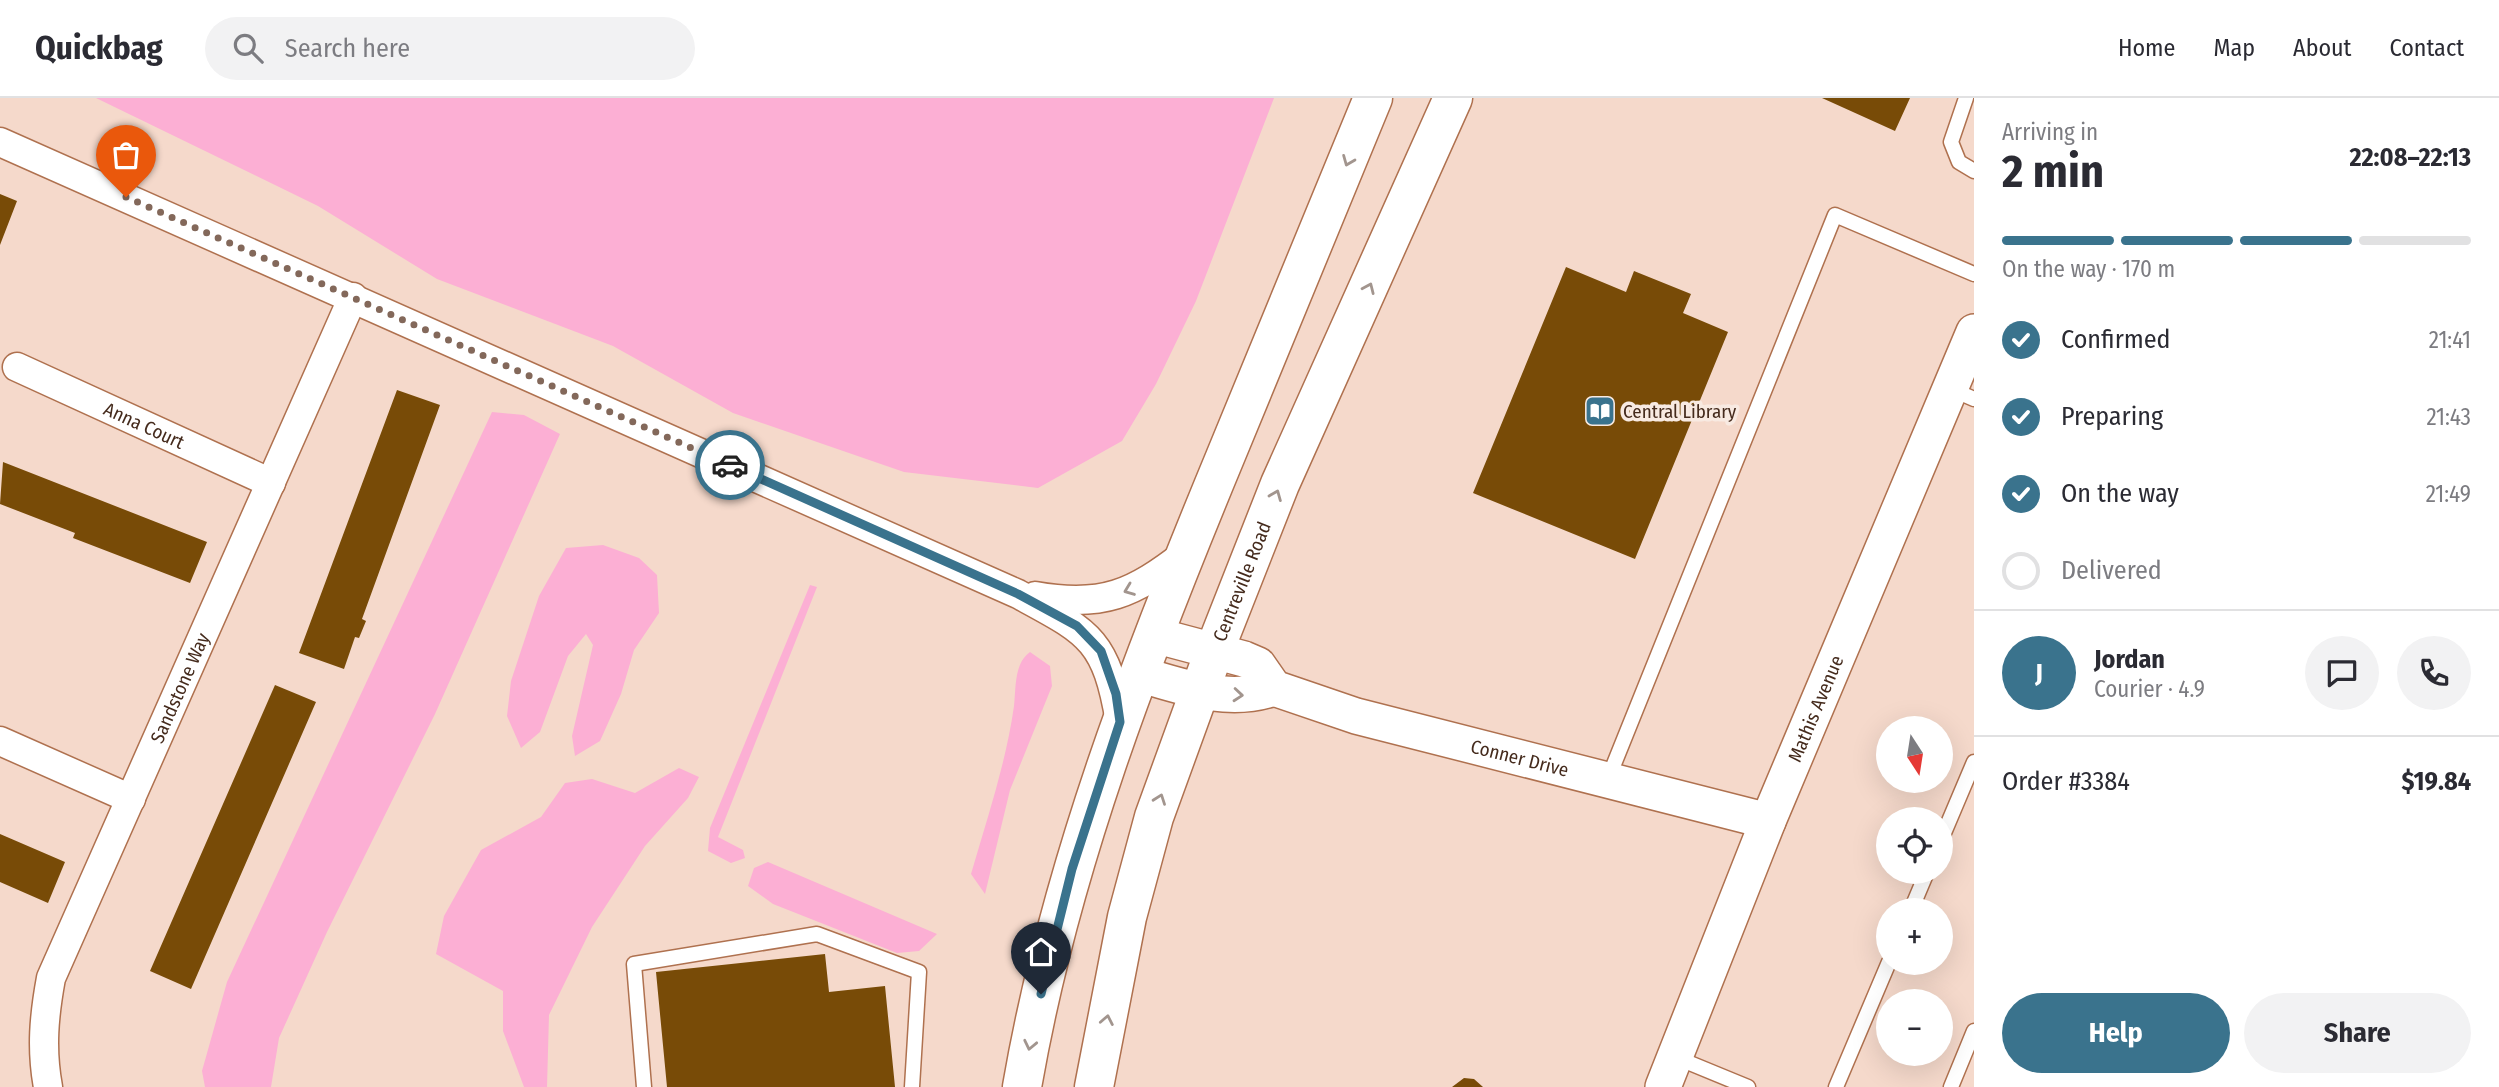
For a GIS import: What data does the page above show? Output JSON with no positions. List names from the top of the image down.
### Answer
{
  "streets": {
    "highway": ["Centreville Road"],
    "street": [
      "Anna Court",
      "Sandstone Way",
      "Mathis Avenue",
      "Conner Drive"
    ]
  },
  "crossings": [
    ["Anna Court", "Sandstone Way"],
    ["Centreville Road", "Conner Drive"],
    ["Mathis Avenue", "Conner Drive"]
  ],
  "places": {
    "library": ["Central Library"]
  },
  "north": "bottom",
  "page": {
    "header": "Quickbag",
    "search": "Search here",
    "nav": [
      "Home",
      "Map",
      "About",
      "Contact"
    ],
    "heading": ["2 min", "Arriving in", "22:08–22:13"],
    "panel": [
      "Jordan",
      "Courier · 4.9",
      "Order #3384",
      "$19.84"
    ],
    "bar": "On the way · 170 m",
    "list": [
      ["Confirmed", "21:41"],
      ["Preparing", "21:43"],
      ["On the way", "21:49"],
      "Delivered"
    ],
    "round": "J",
    "map_buttons": ["+", "−"],
    "buttons": ["Help", "Share"]
  }
}
